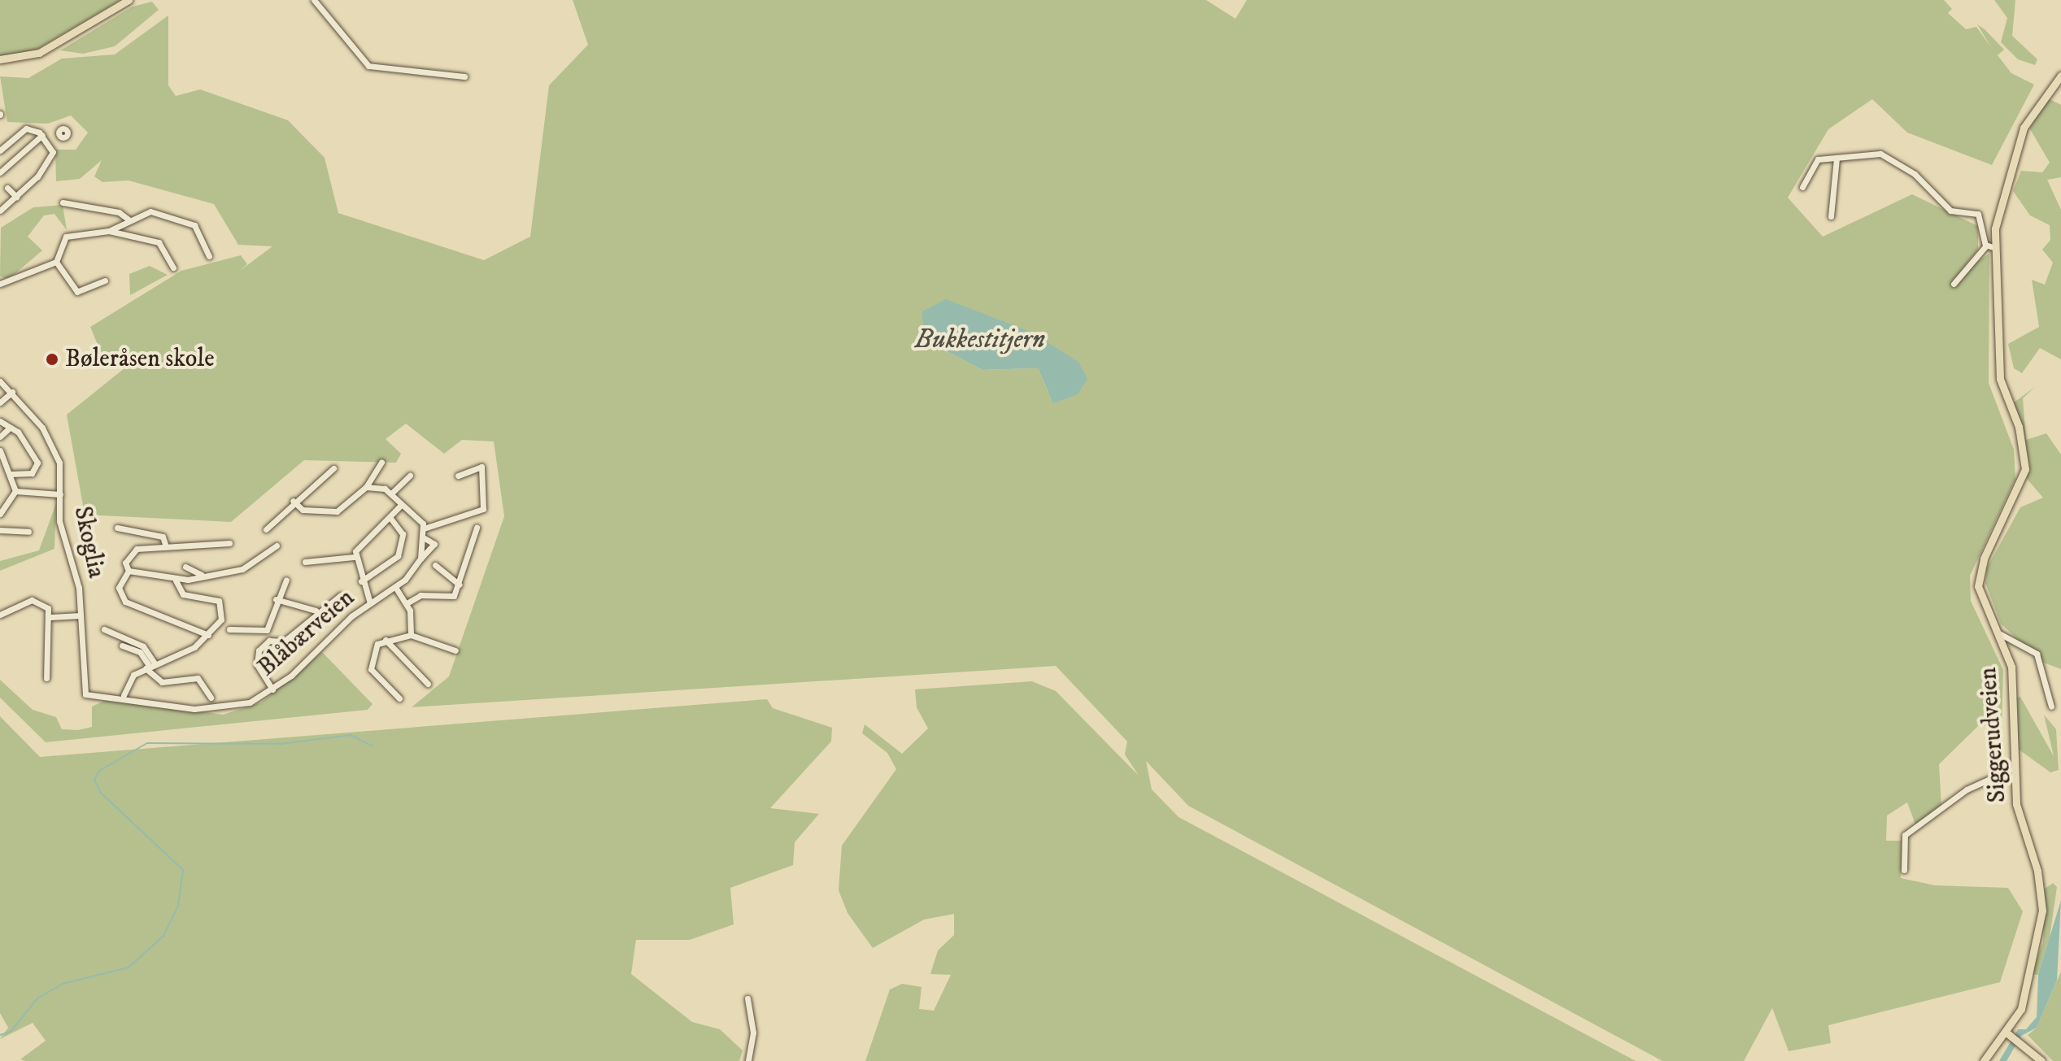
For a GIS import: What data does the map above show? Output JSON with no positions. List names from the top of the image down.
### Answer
{
  "streets": {
    "main road": ["Siggerudveien"],
    "street": ["Skoglia", "Blåbærveien"]
  },
  "crossings": [
    ["Skoglia", "Blåbærveien"]
  ],
  "water": ["Bukkestitjern"],
  "places": ["Bøleråsen skole"]
}
